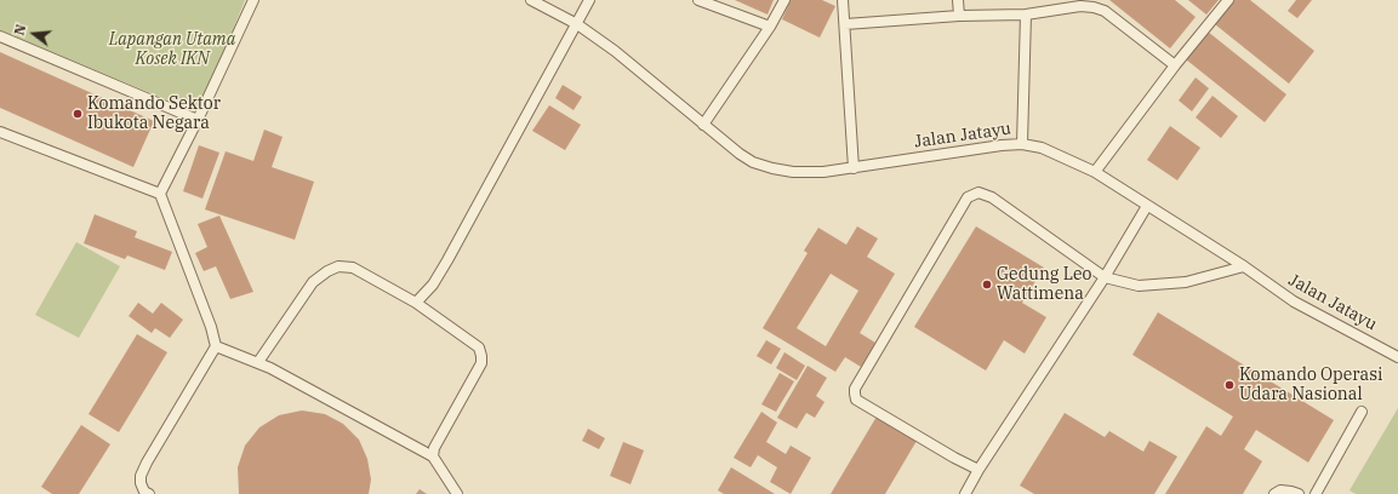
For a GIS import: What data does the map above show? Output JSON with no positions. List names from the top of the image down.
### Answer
{
  "streets": {
    "lane": ["Jalan Jatayu"]
  },
  "parks": ["Lapangan Utama Kosek IKN"],
  "places": ["Komando Sektor Ibukota Negara", "Gedung Leo Wattimena", "Komando Operasi Udara Nasional"],
  "north": "left"
}
